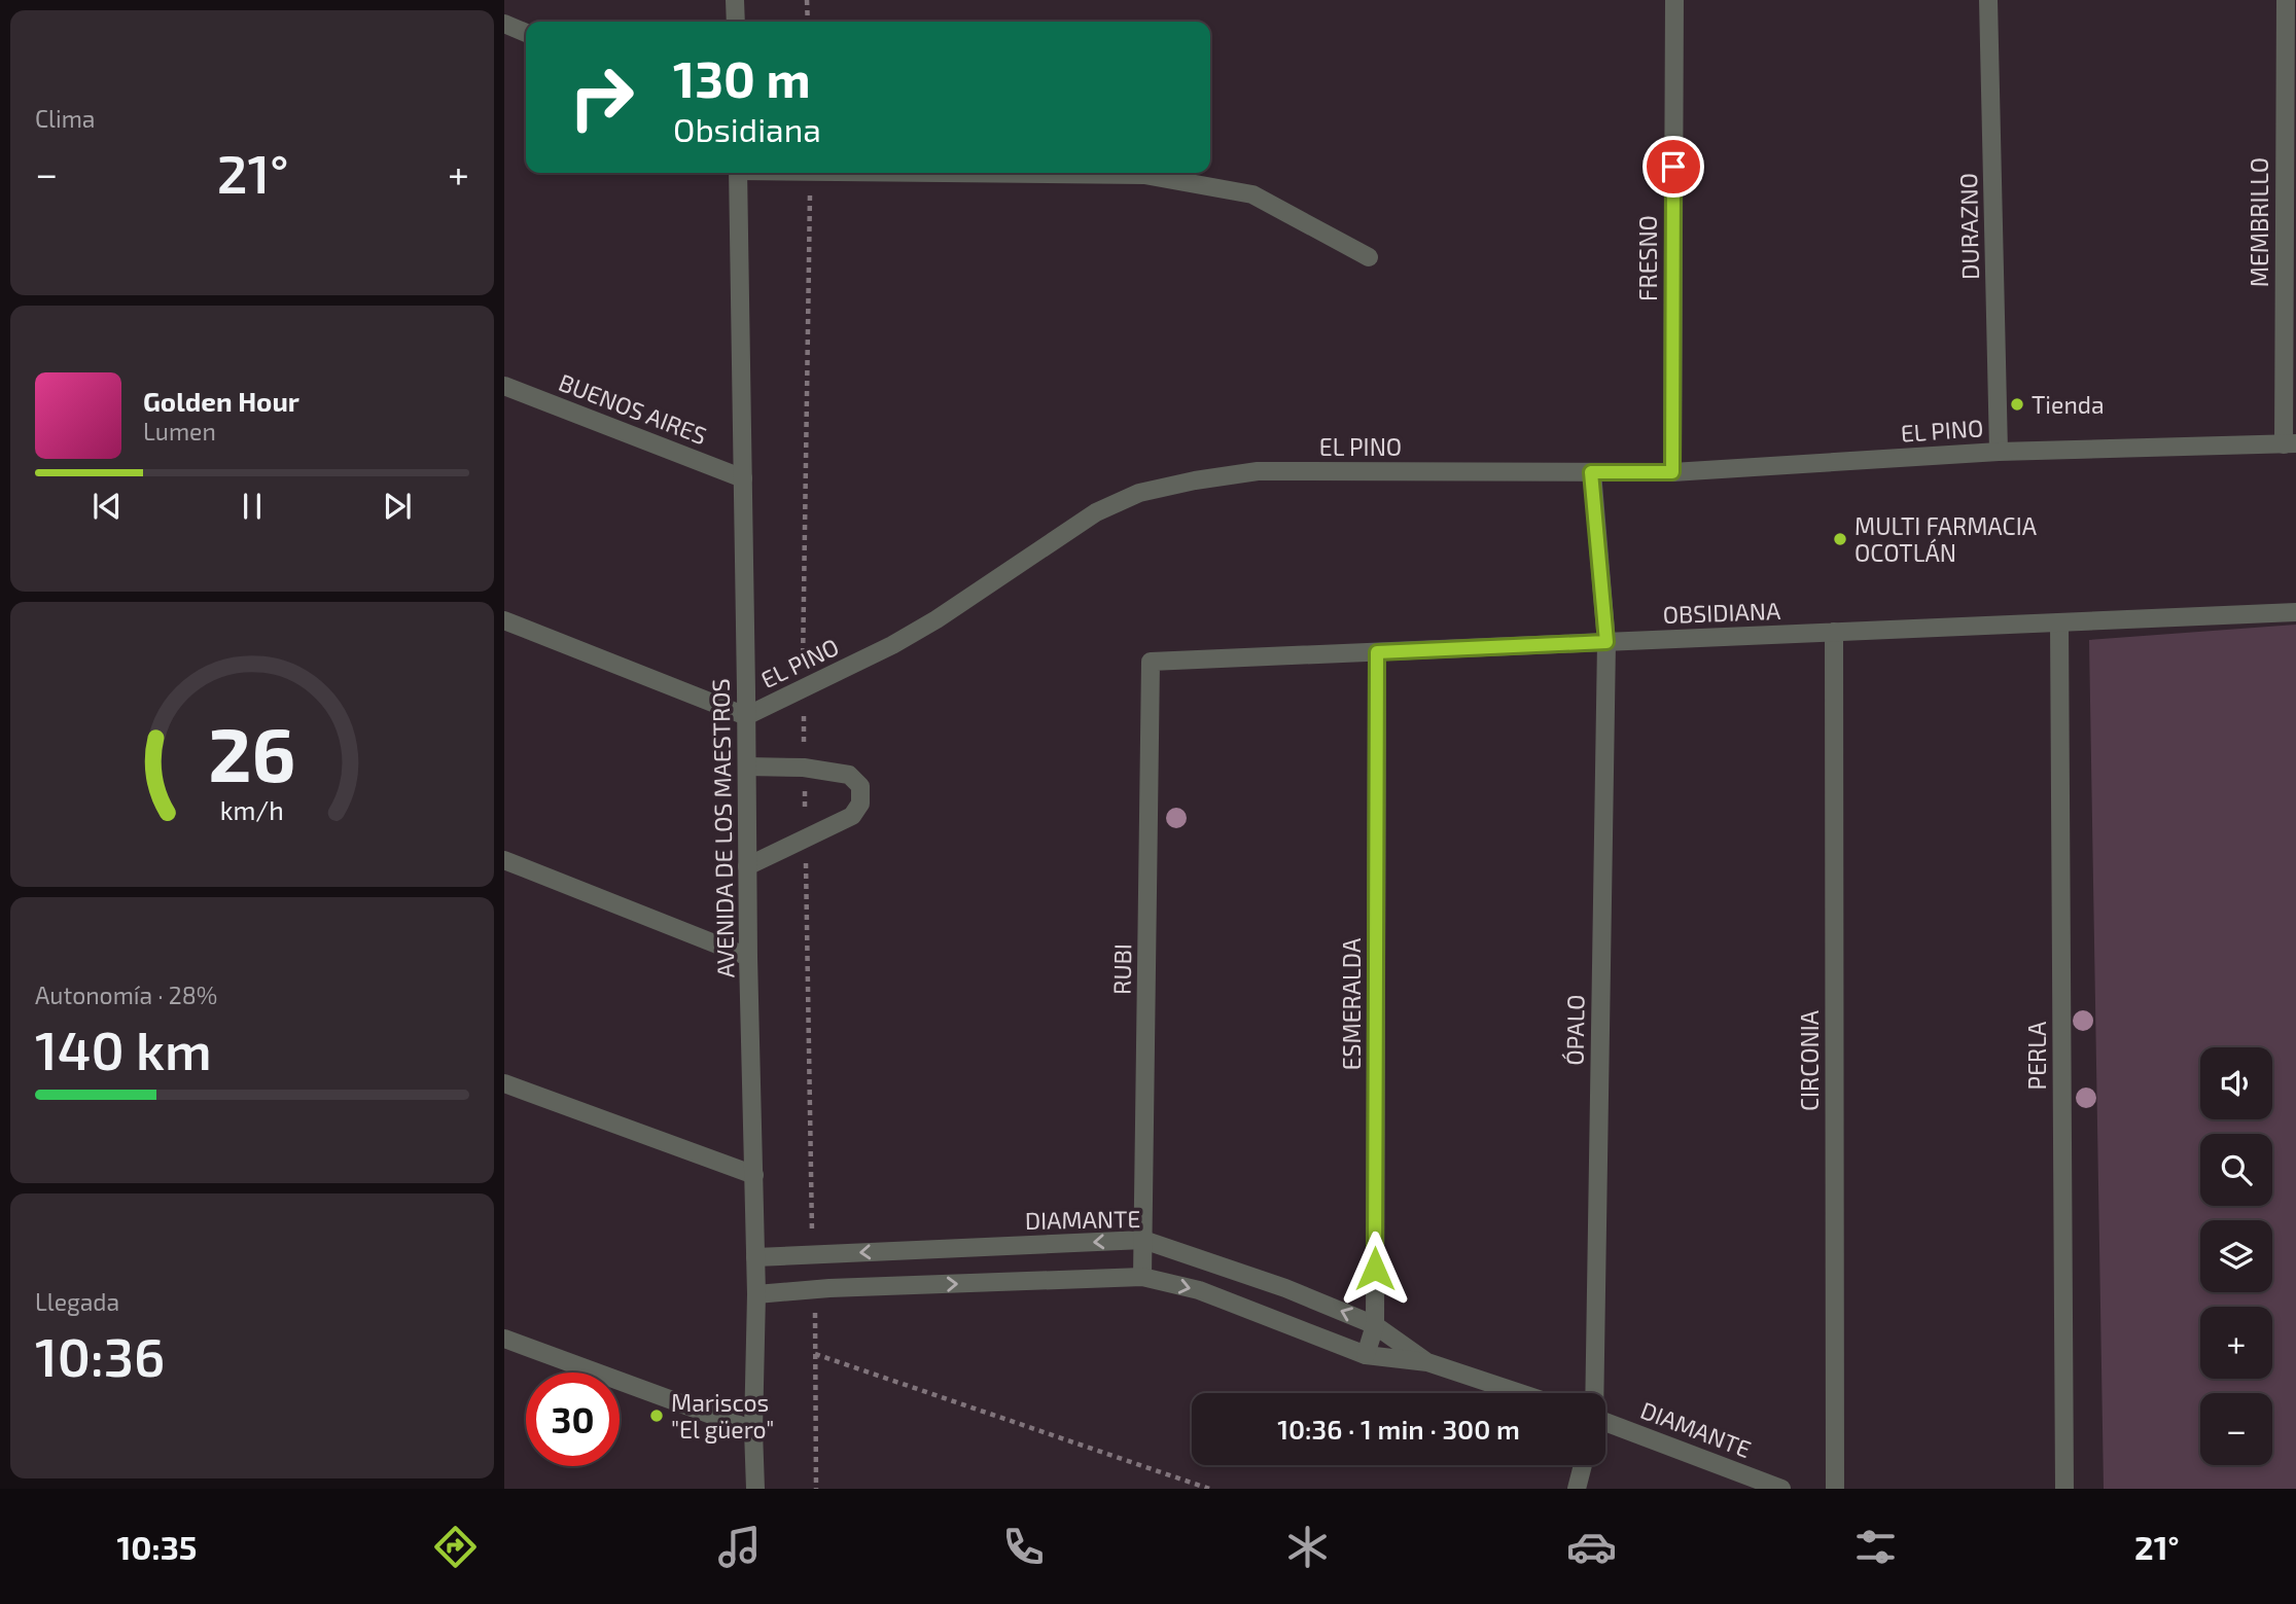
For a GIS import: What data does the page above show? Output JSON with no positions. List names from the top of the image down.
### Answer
{
  "streets": {
    "street": [
      "MEMBRILLO",
      "DURAZNO",
      "FRESNO",
      "BUENOS AIRES",
      "EL PINO",
      "OBSIDIANA",
      "AVENIDA DE LOS MAESTROS",
      "RUBI",
      "ESMERALDA",
      "ÓPALO",
      "PERLA",
      "CIRCONIA",
      "DIAMANTE"
    ]
  },
  "crossings": [
    ["MEMBRILLO", "EL PINO"],
    ["DURAZNO", "EL PINO"],
    ["FRESNO", "EL PINO"],
    ["BUENOS AIRES", "AVENIDA DE LOS MAESTROS"],
    ["EL PINO", "AVENIDA DE LOS MAESTROS"],
    ["EL PINO", "ÓPALO"],
    ["OBSIDIANA", "RUBI"],
    ["OBSIDIANA", "ESMERALDA"],
    ["OBSIDIANA", "ÓPALO"],
    ["OBSIDIANA", "PERLA"],
    ["OBSIDIANA", "CIRCONIA"],
    ["AVENIDA DE LOS MAESTROS", "DIAMANTE"],
    ["RUBI", "DIAMANTE"],
    ["ESMERALDA", "DIAMANTE"]
  ],
  "places": ["Tienda", "MULTI FARMACIA OCOTLÁN", "Mariscos \"El güero\""],
  "page": {
    "tile": [
      "Clima",
      ["Autonomía · 28%", "140 km"],
      ["Llegada", "10:36"]
    ],
    "turn": ["130 m", "Obsidiana"],
    "heat": ["−", "21°", "+"],
    "song": ["Golden Hour", "Lumen"],
    "map_buttons": ["+", "−"],
    "limit": "30",
    "trip": "10:36 · 1 min · 300 m",
    "tabs": ["10:35", "21°"],
    "gauge": ["26", "km/h"]
  }
}
